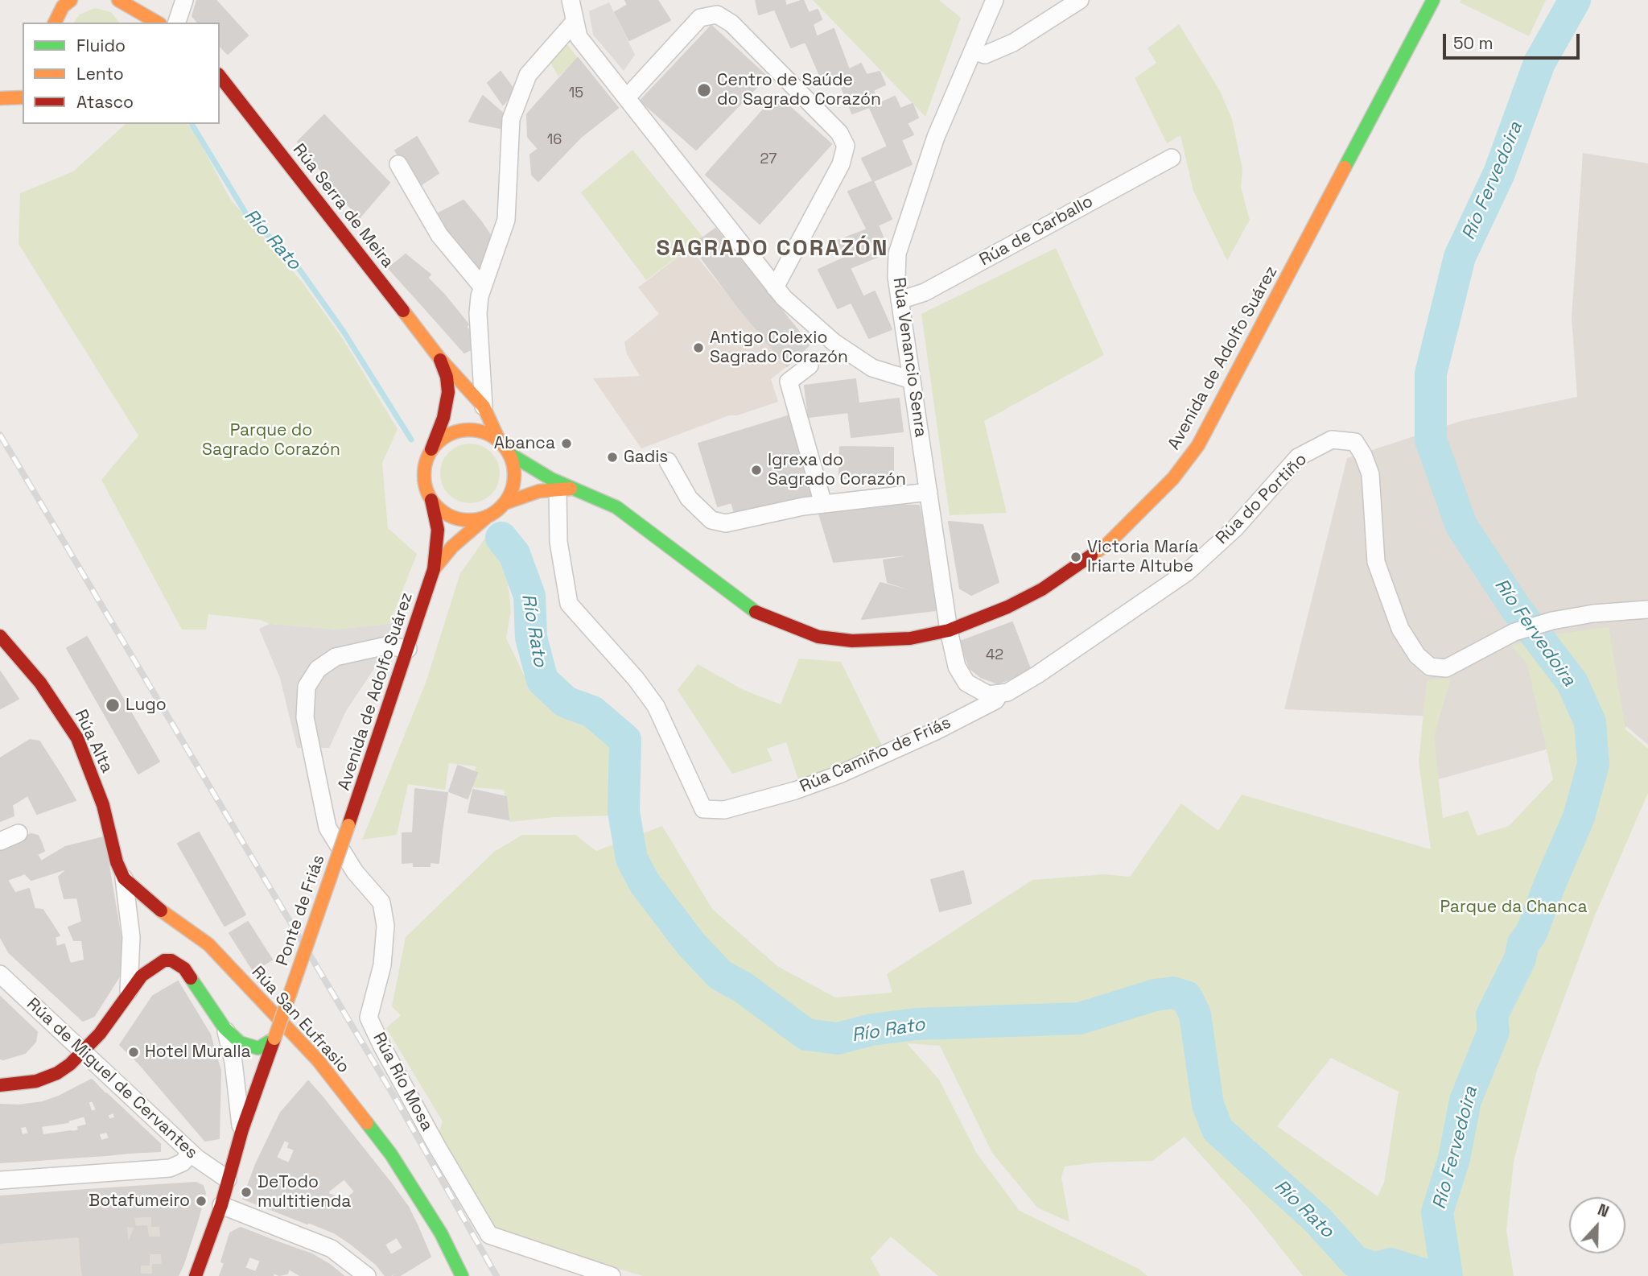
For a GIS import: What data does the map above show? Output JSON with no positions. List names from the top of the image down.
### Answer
{
  "streets": {
    "street": [
      "Rúa Serra de Meira",
      "Rúa de Carballo",
      "Rúa Venancio Senra",
      "Avenida de Adolfo Suárez",
      "Rúa do Portiño",
      "Rúa Alta",
      "Rúa Camiño de Friás",
      "Ponte de Friás",
      "Rúa San Eufrasio",
      "Rúa de Miguel de Cervantes",
      "Rúa Río Mosa"
    ]
  },
  "crossings": [
    ["Rúa Serra de Meira", "Avenida de Adolfo Suárez"],
    ["Rúa de Carballo", "Rúa Venancio Senra"],
    ["Rúa Venancio Senra", "Avenida de Adolfo Suárez"],
    ["Avenida de Adolfo Suárez", "Rúa Camiño de Friás"],
    ["Avenida de Adolfo Suárez", "Ponte de Friás"],
    ["Avenida de Adolfo Suárez", "Rúa Río Mosa"],
    ["Rúa do Portiño", "Rúa Camiño de Friás"],
    ["Rúa Alta", "Rúa San Eufrasio"],
    ["Ponte de Friás", "Rúa de Miguel de Cervantes"]
  ],
  "districts": ["SAGRADO CORAZÓN"],
  "water": ["Río Fervedoira", "Río Rato"],
  "parks": ["Parque do Sagrado Corazón", "Parque da Chanca"],
  "places": [
    "Centro de Saúde do Sagrado Corazón",
    "Antigo Colexio Sagrado Corazón",
    "Abanca",
    "Gadis",
    "Igrexa do Sagrado Corazón",
    "Victoria María Iriarte Altube",
    "Lugo",
    "Hotel Muralla",
    "DeTodo multitienda",
    "Botafumeiro"
  ],
  "house_numbers": [
    "15",
    "16",
    "27",
    "42"
  ],
  "legend": ["Fluido", "Lento", "Atasco"],
  "scale_bar": "50 m",
  "north": "top"
}
